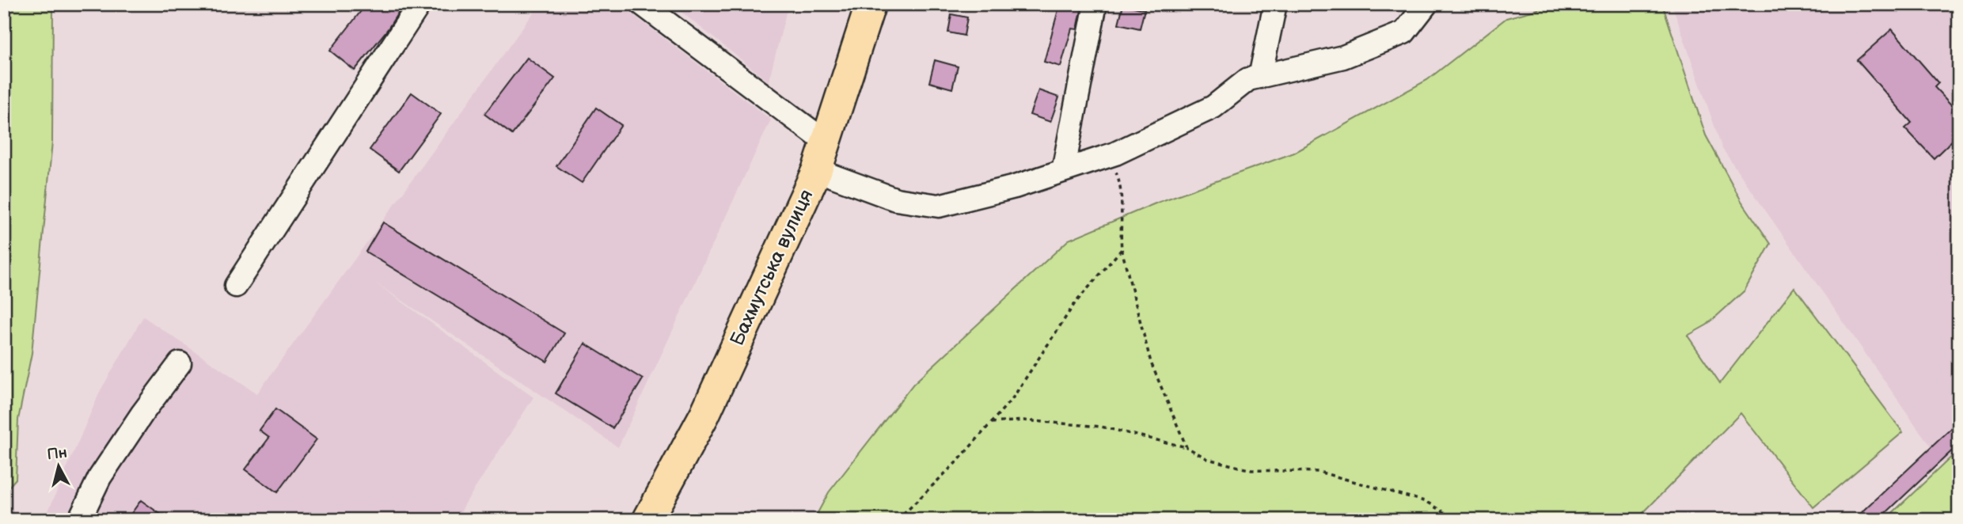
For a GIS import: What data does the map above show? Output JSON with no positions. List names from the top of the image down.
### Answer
{
  "streets": {
    "main road": ["Бахмутська вулиця"]
  },
  "north": "top"
}
